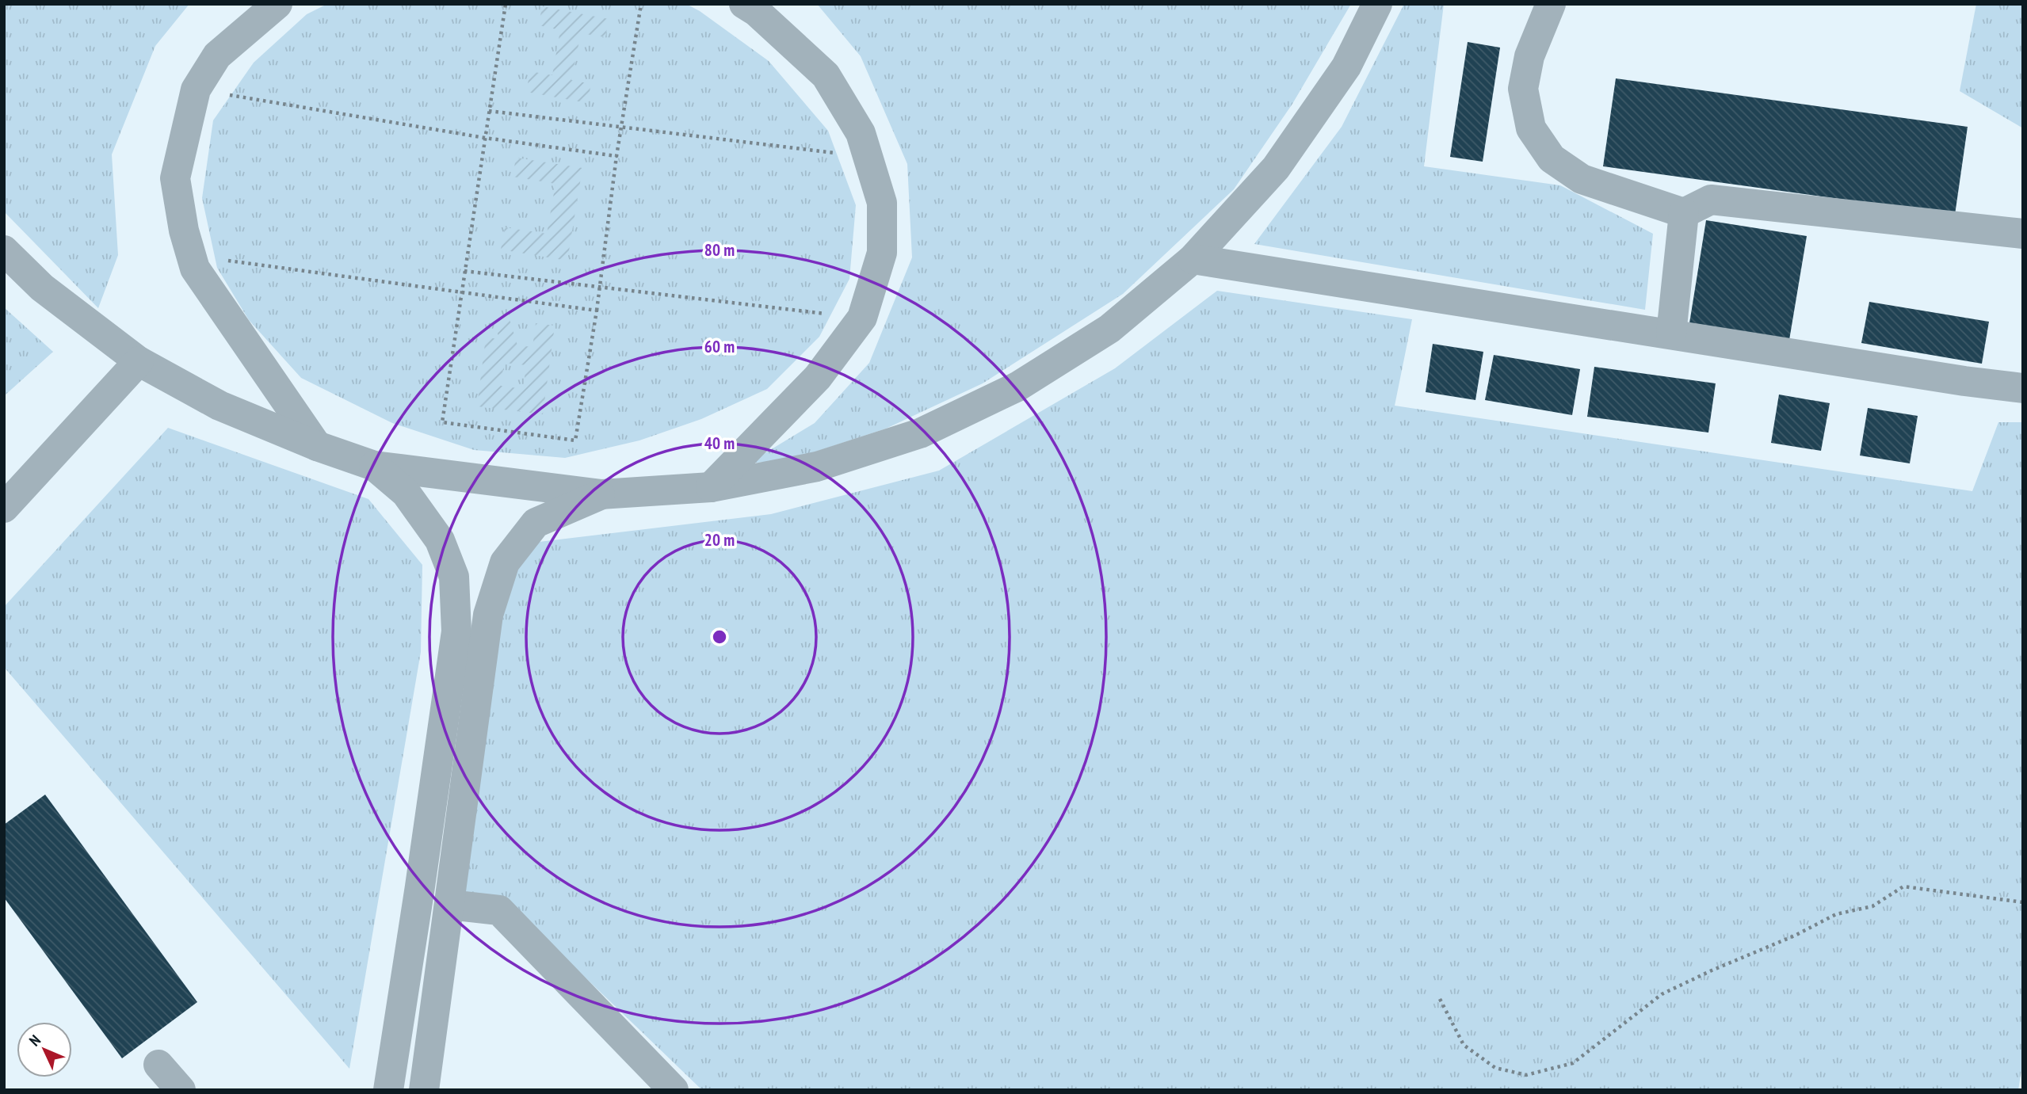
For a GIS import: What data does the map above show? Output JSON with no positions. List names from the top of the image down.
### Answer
{
  "north": "top left",
  "rings": [
    "80 m",
    "60 m",
    "40 m",
    "20 m"
  ]
}
